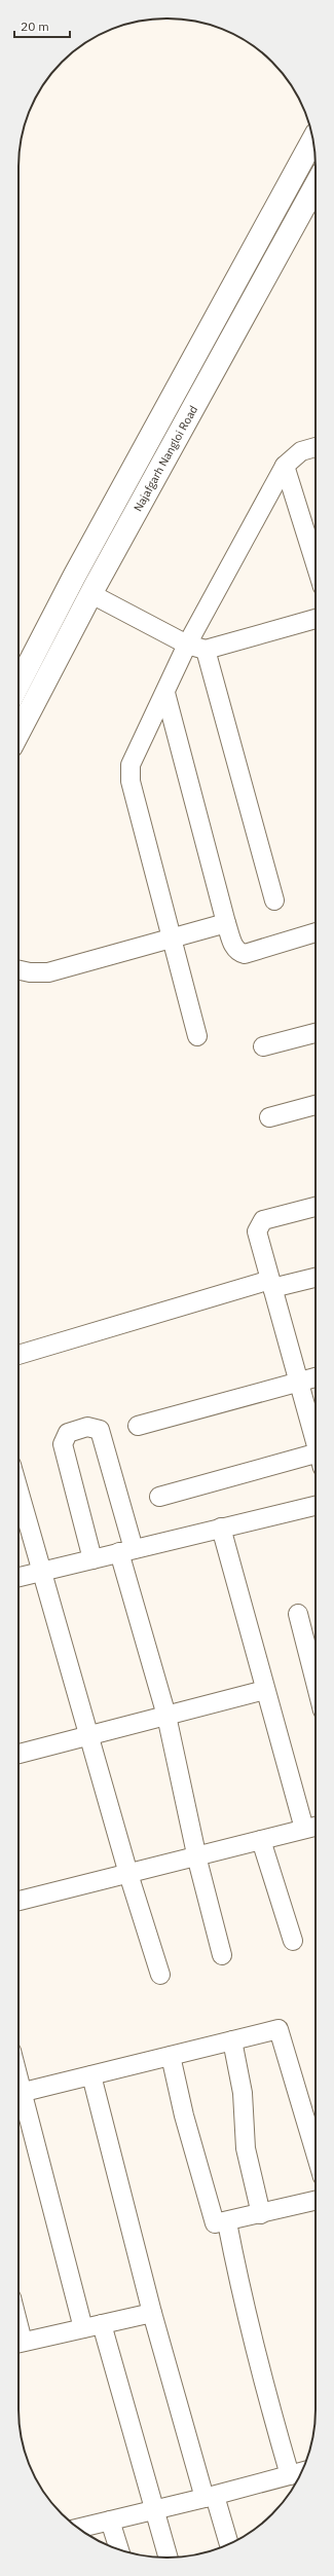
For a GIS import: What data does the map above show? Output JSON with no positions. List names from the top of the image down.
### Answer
{
  "streets": {
    "main road": ["Najafgarh Nangloi Road"]
  },
  "scale_bar": "20 m"
}
